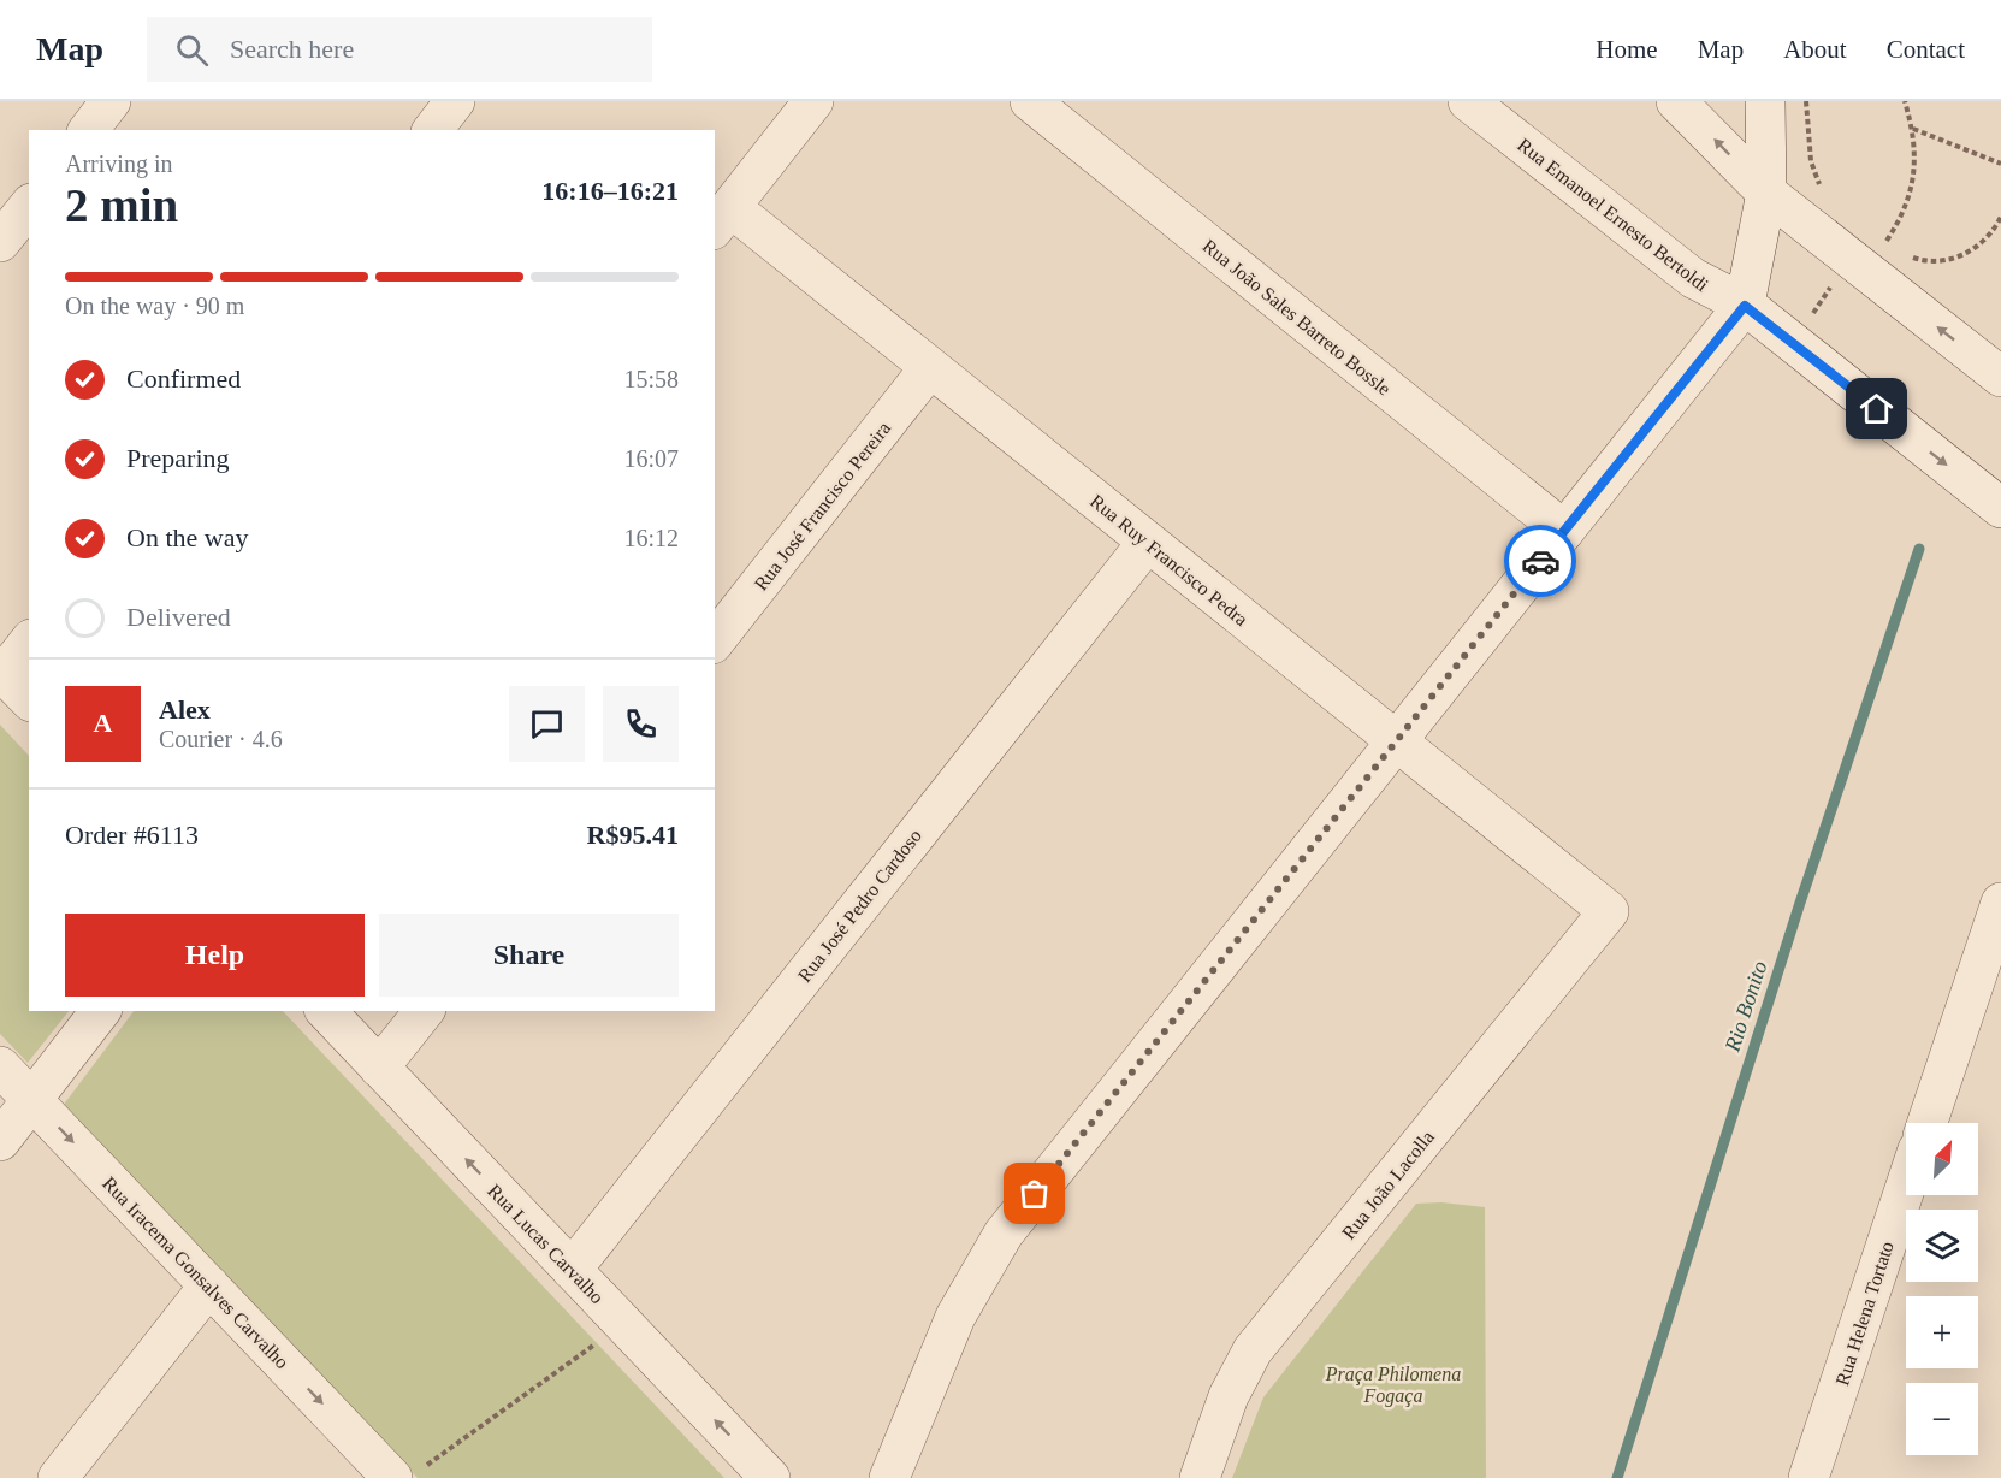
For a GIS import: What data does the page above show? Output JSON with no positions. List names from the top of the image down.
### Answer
{
  "streets": {
    "street": [
      "Rua Emanoel Ernesto Bertoldi",
      "Rua João Sales Barreto Bossle",
      "Rua José Francisco Pereira",
      "Rua Ruy Francisco Pedra",
      "Rua José Pedro Cardoso",
      "Rua João Lacolla",
      "Rua Lucas Carvalho",
      "Rua Iracema Gonsalves Carvalho",
      "Rua Helena Tortato"
    ]
  },
  "crossings": [
    ["Rua José Francisco Pereira", "Rua Ruy Francisco Pedra"],
    ["Rua Ruy Francisco Pedra", "Rua José Pedro Cardoso"],
    ["Rua Ruy Francisco Pedra", "Rua João Lacolla"],
    ["Rua José Pedro Cardoso", "Rua Lucas Carvalho"]
  ],
  "one_way": ["Rua Lucas Carvalho", "Rua Iracema Gonsalves Carvalho"],
  "water": ["Rio Bonito"],
  "parks": ["Praça Philomena Fogaça"],
  "north": "top right",
  "page": {
    "header": "Map",
    "search": "Search here",
    "nav": [
      "Home",
      "Map",
      "About",
      "Contact"
    ],
    "heading": ["2 min", "Arriving in", "16:16–16:21"],
    "panel": [
      "Alex",
      "Courier · 4.6",
      "Order #6113",
      "R$95.41"
    ],
    "bar": "On the way · 90 m",
    "list": [
      ["Confirmed", "15:58"],
      ["Preparing", "16:07"],
      ["On the way", "16:12"],
      "Delivered"
    ],
    "round": "A",
    "buttons": ["Help", "Share"],
    "map_buttons": ["+", "−"]
  }
}
